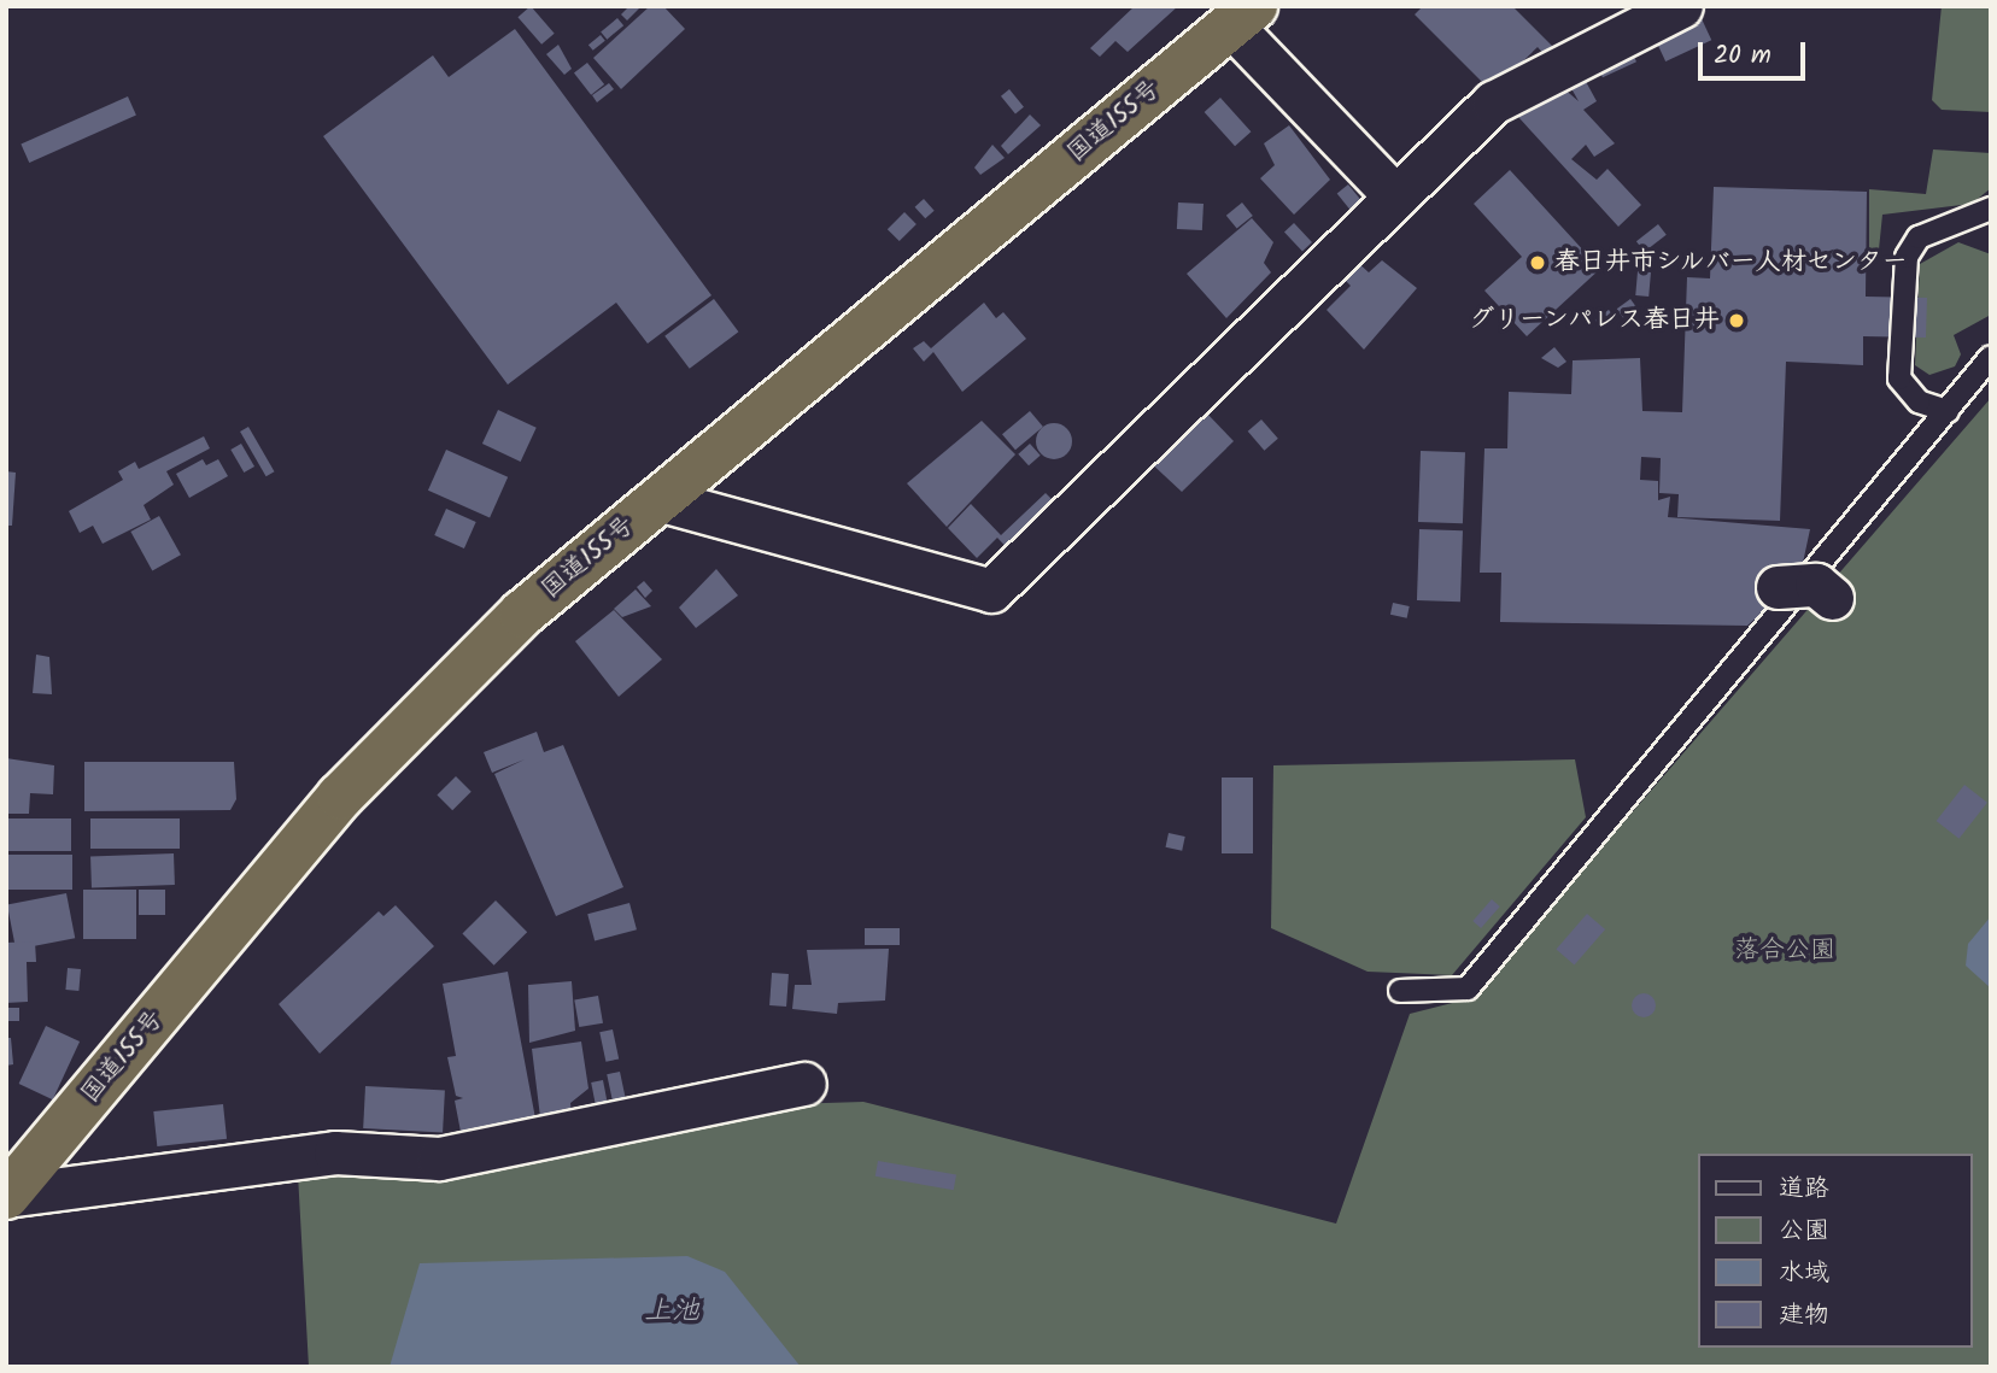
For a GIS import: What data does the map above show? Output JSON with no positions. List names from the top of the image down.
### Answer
{
  "streets": {
    "highway": ["国道155号"]
  },
  "water": ["上池"],
  "parks": ["落合公園"],
  "places": ["春日井市シルバー人材センター", "グリーンパレス春日井"],
  "legend": [
    "道路",
    "公園",
    "水域",
    "建物"
  ],
  "scale_bar": "20 m"
}
